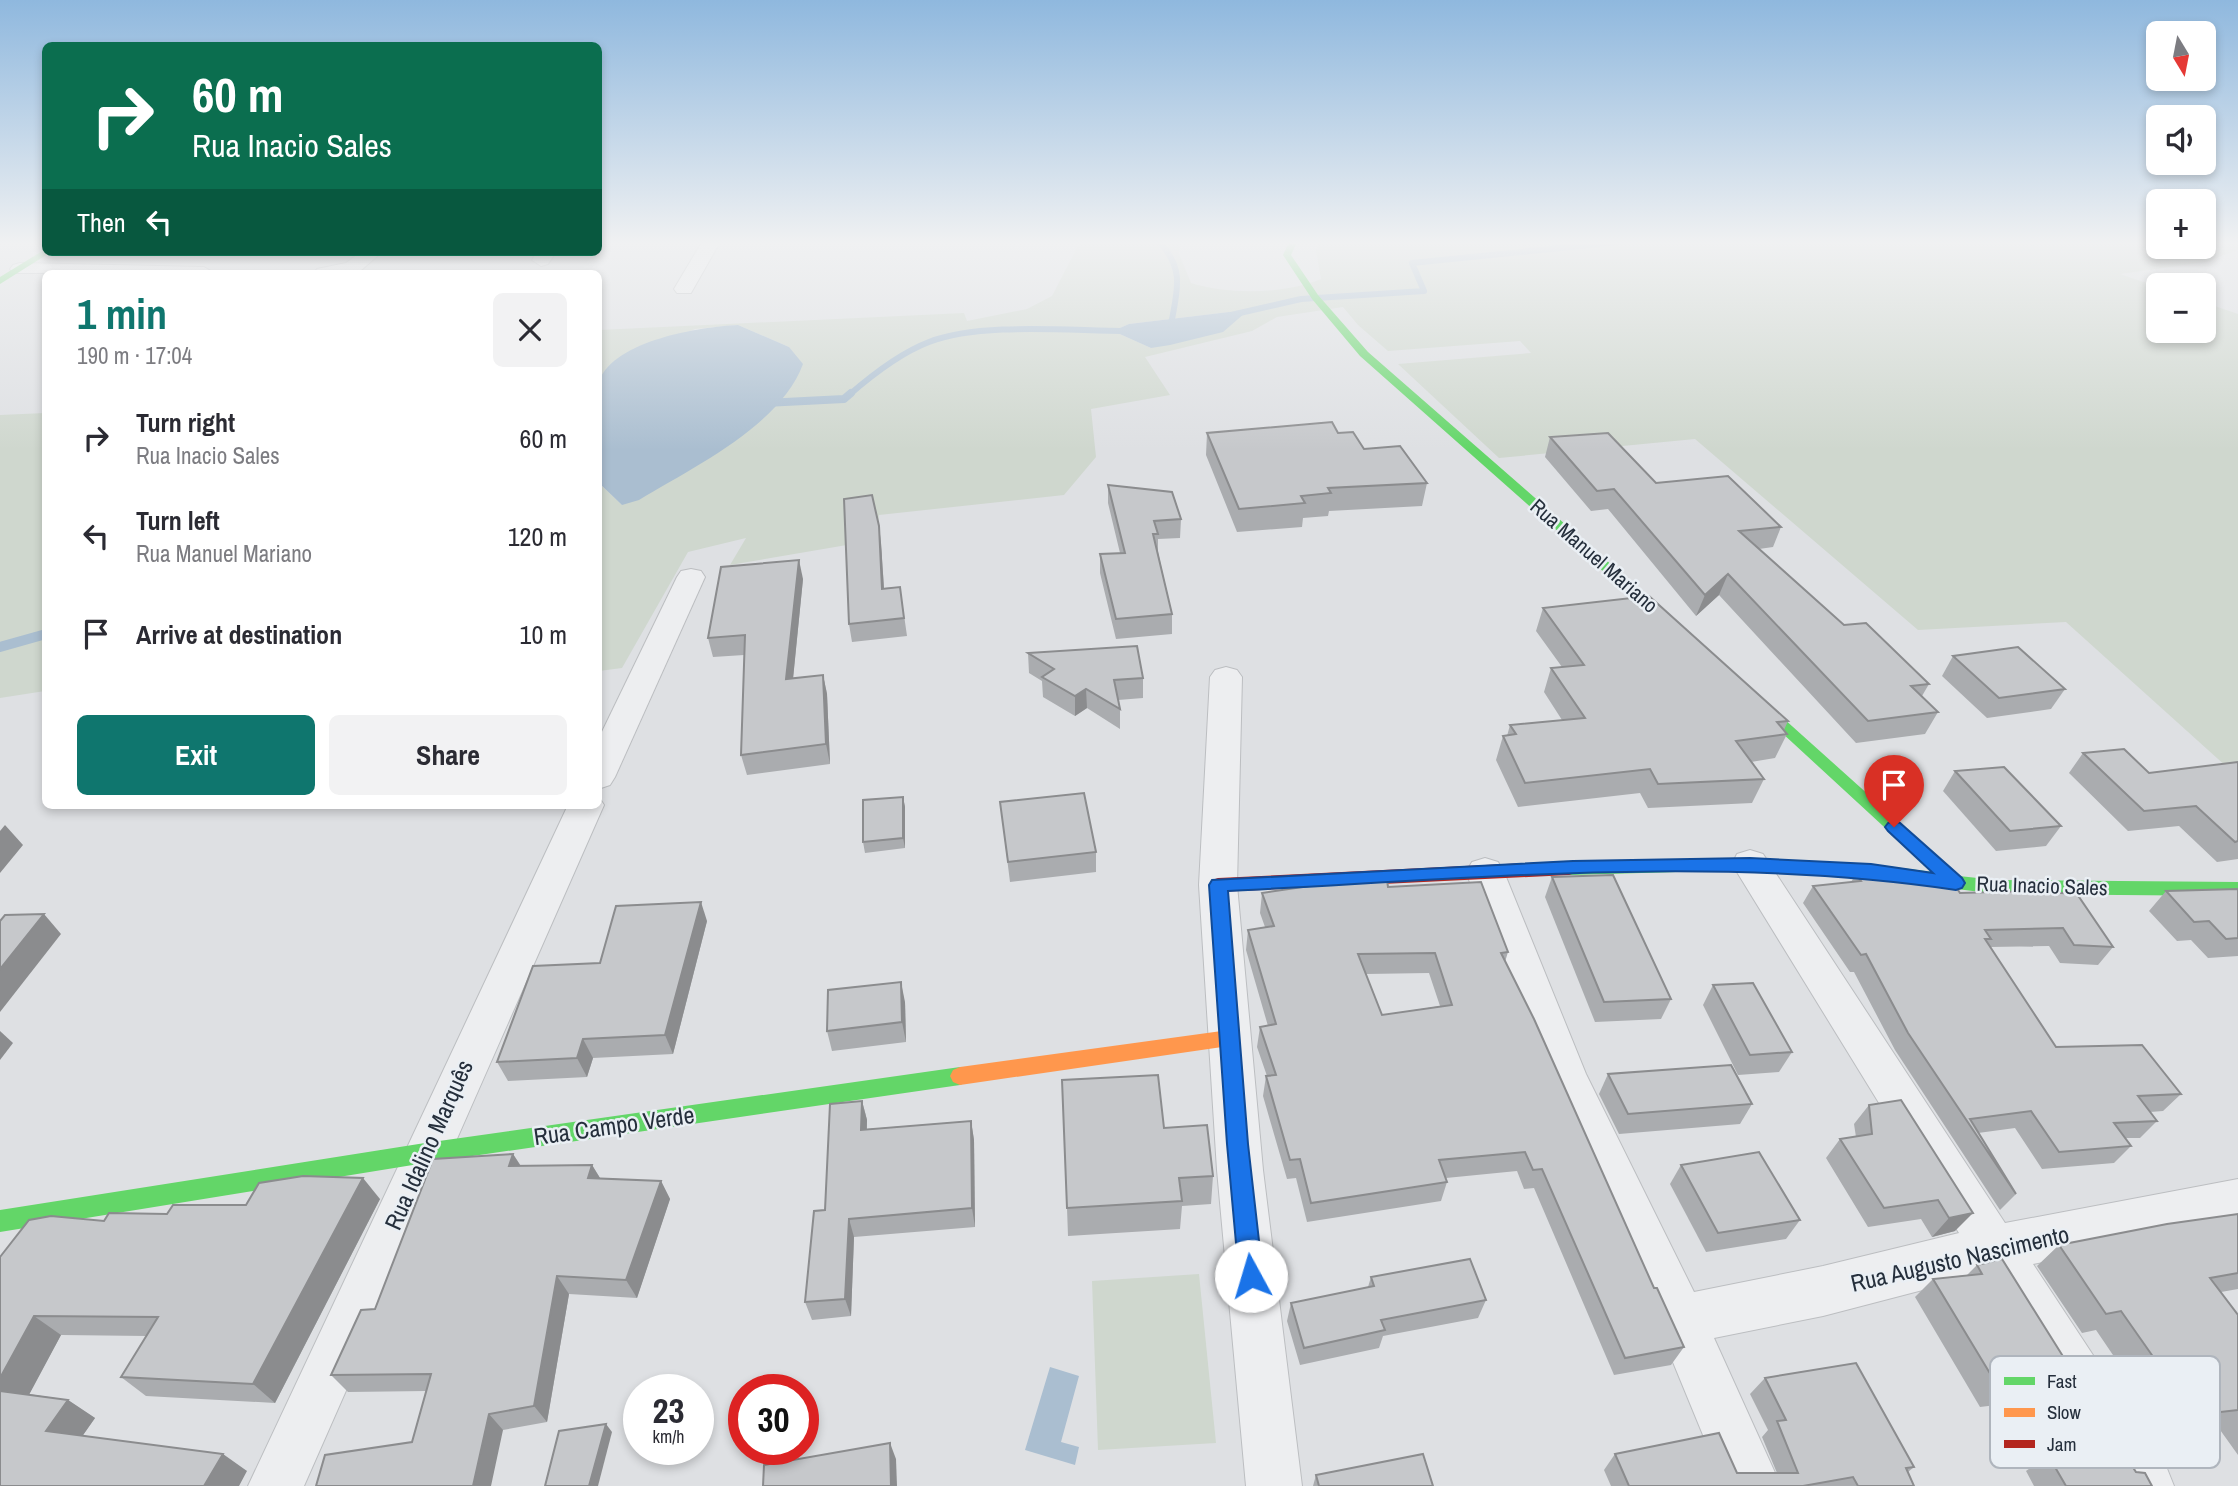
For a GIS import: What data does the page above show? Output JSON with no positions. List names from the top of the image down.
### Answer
{
  "streets": {
    "street": [
      "Rua Manuel Mariano",
      "Rua Inacio Sales",
      "Rua Campo Verde",
      "Rua Idalino Marquês",
      "Rua Augusto Nascimento"
    ]
  },
  "crossings": [
    ["Rua Campo Verde", "Rua Idalino Marquês"]
  ],
  "legend": ["Fast", "Slow", "Jam"],
  "north": "bottom",
  "page": {
    "map_buttons": ["+", "−"],
    "turn": ["60 m", "Rua Inacio Sales"],
    "then": "Then",
    "heading": ["1 min", "190 m · 17:04"],
    "list": [
      {
        "name": "Turn right",
        "note": "Rua Inacio Sales",
        "value": "60 m"
      },
      {
        "name": "Turn left",
        "note": "Rua Manuel Mariano",
        "value": "120 m"
      },
      {
        "name": "Arrive at destination",
        "value": "10 m"
      }
    ],
    "buttons": ["Exit", "Share"],
    "speed": "23 km/h",
    "limit": "30"
  }
}
